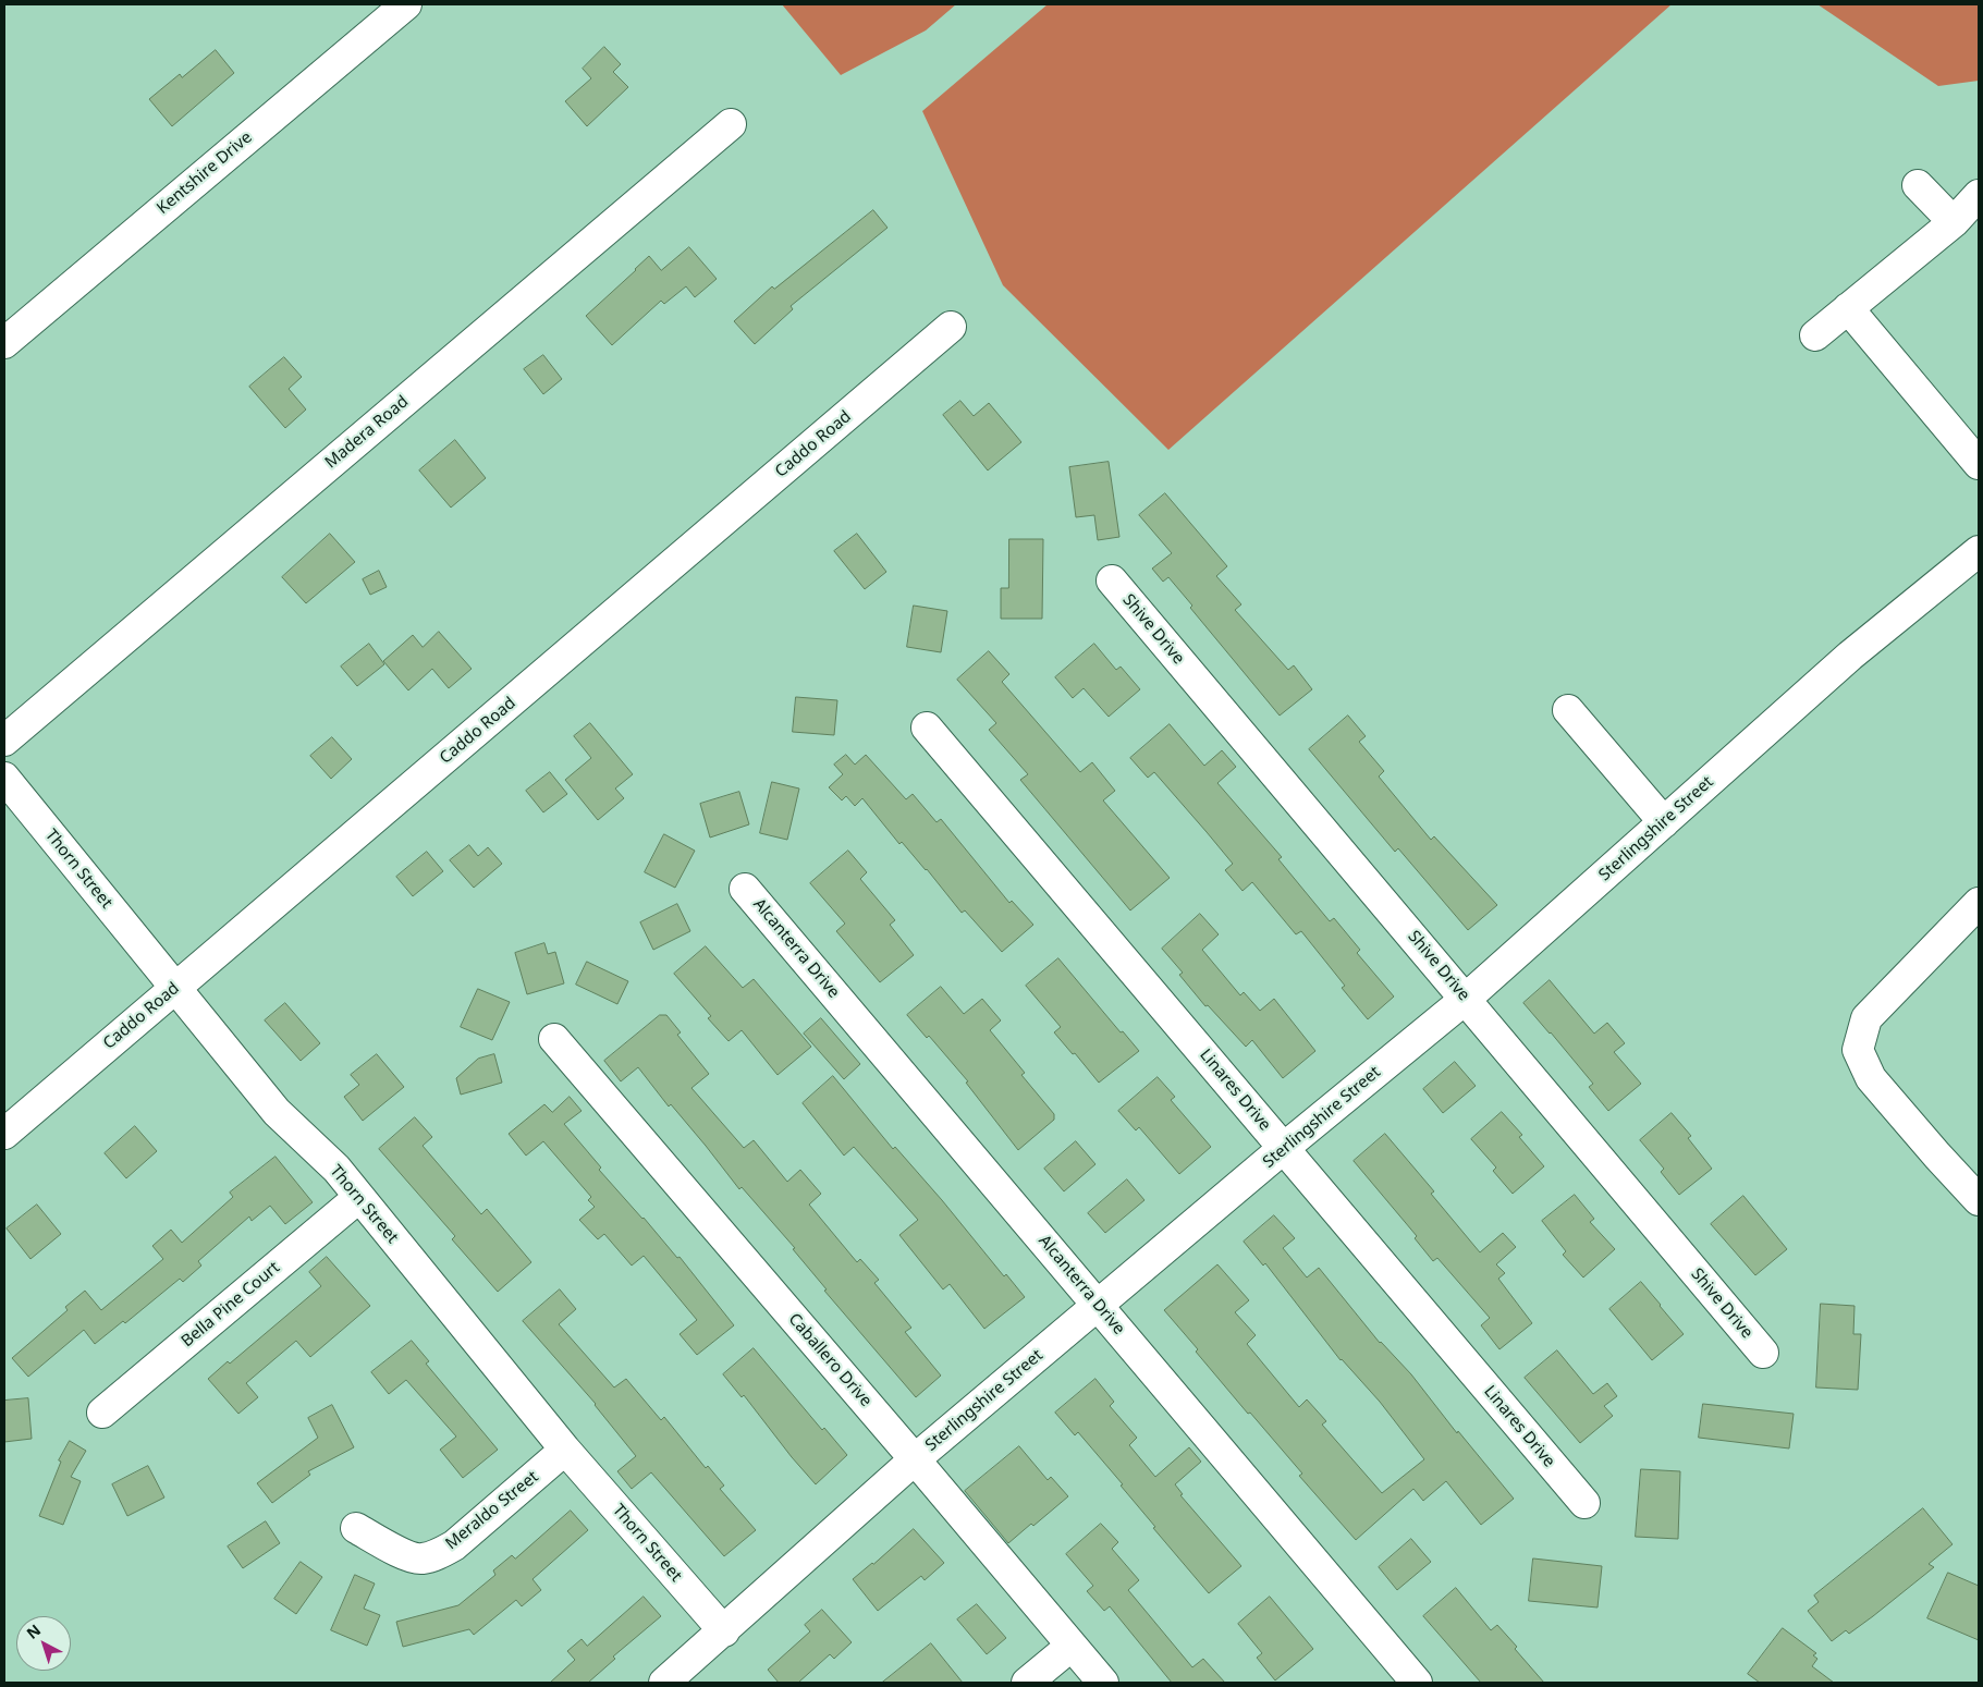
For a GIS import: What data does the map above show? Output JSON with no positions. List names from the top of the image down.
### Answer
{
  "streets": {
    "street": [
      "Kentshire Drive",
      "Madera Road",
      "Caddo Road",
      "Shive Drive",
      "Sterlingshire Street",
      "Thorn Street",
      "Alcanterra Drive",
      "Linares Drive",
      "Bella Pine Court",
      "Caballero Drive",
      "Meraldo Street"
    ]
  },
  "crossings": [
    ["Caddo Road", "Thorn Street"],
    ["Shive Drive", "Sterlingshire Street"],
    ["Sterlingshire Street", "Thorn Street"],
    ["Sterlingshire Street", "Alcanterra Drive"],
    ["Sterlingshire Street", "Linares Drive"],
    ["Sterlingshire Street", "Caballero Drive"],
    ["Thorn Street", "Bella Pine Court"],
    ["Thorn Street", "Meraldo Street"]
  ],
  "north": "top left"
}
